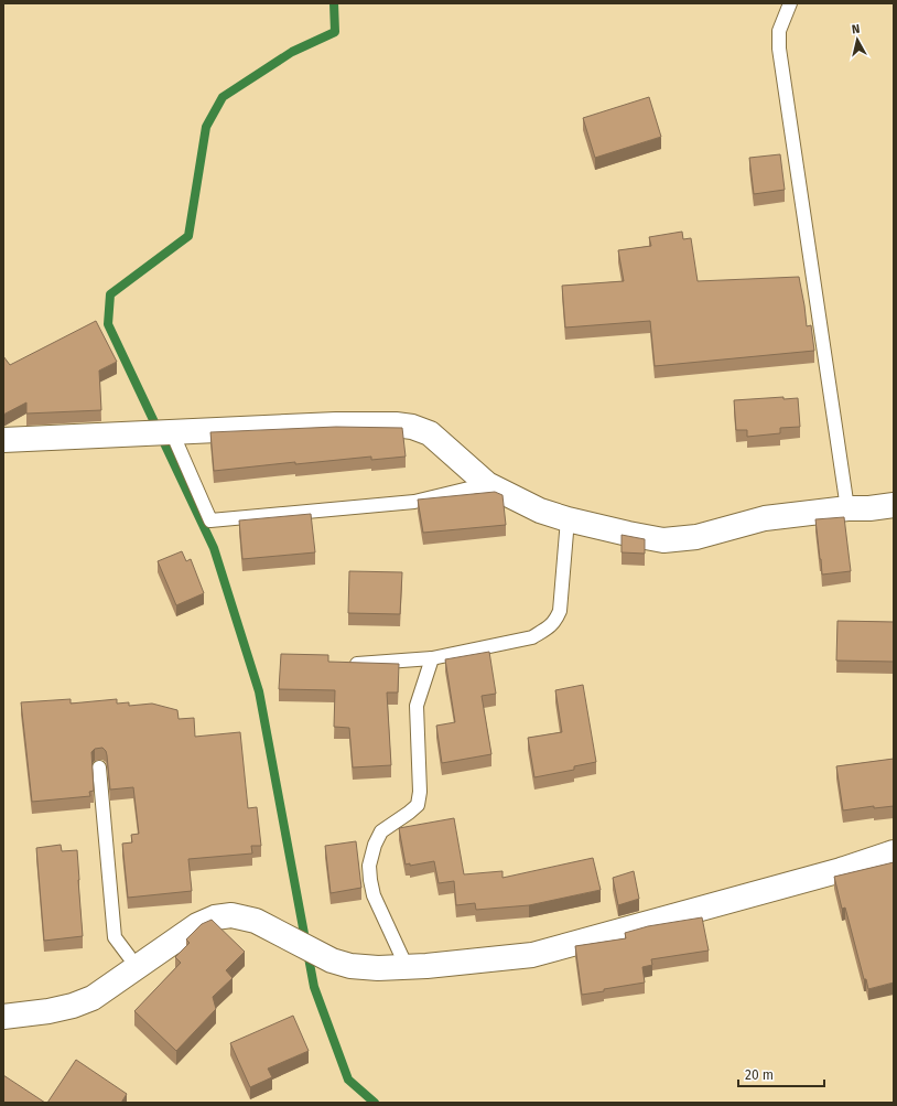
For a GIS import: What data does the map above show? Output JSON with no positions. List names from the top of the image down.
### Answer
{
  "scale_bar": "20 m",
  "north": "top"
}
